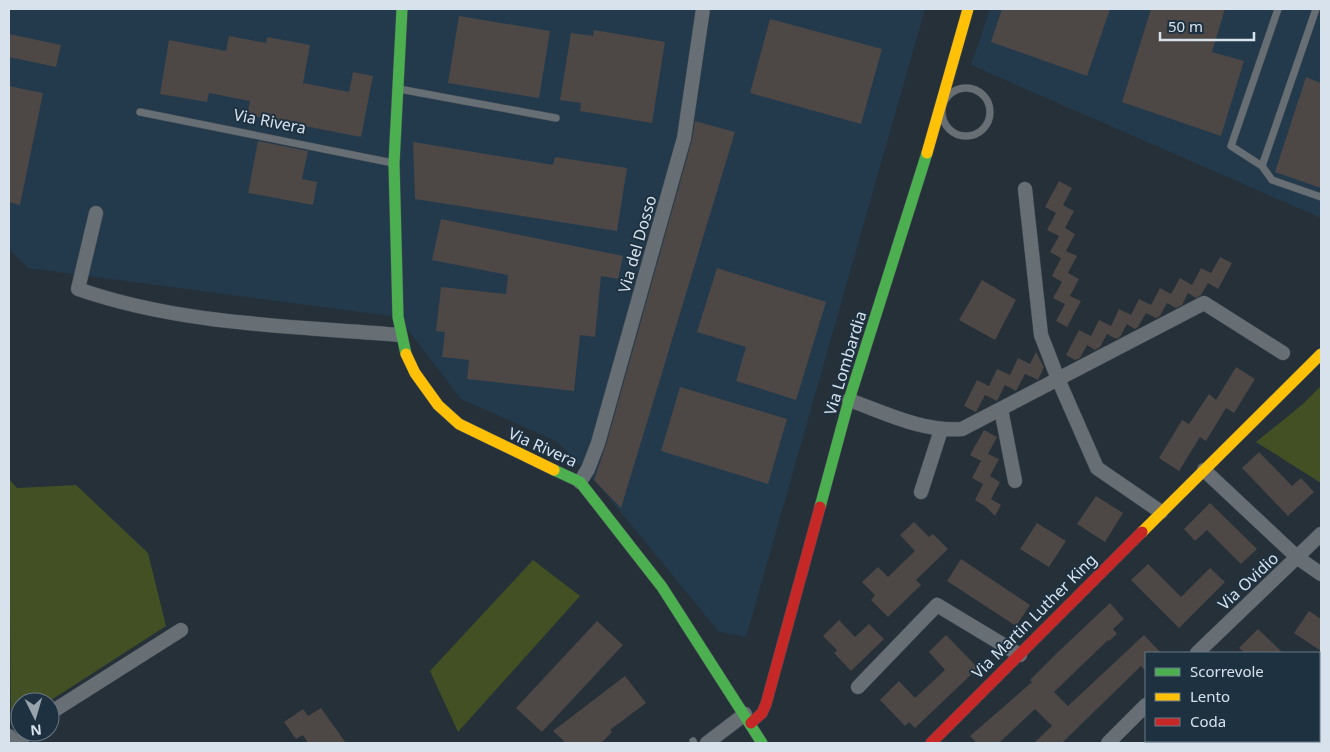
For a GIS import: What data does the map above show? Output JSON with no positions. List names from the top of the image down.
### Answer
{
  "streets": {
    "street": [
      "Via Rivera",
      "Via del Dosso",
      "Via Lombardia",
      "Via Ovidio",
      "Via Martin Luther King"
    ]
  },
  "crossings": [
    ["Via Rivera", "Via del Dosso"],
    ["Via Rivera", "Via Lombardia"]
  ],
  "legend": ["Scorrevole", "Lento", "Coda"],
  "scale_bar": "50 m",
  "north": "bottom"
}
